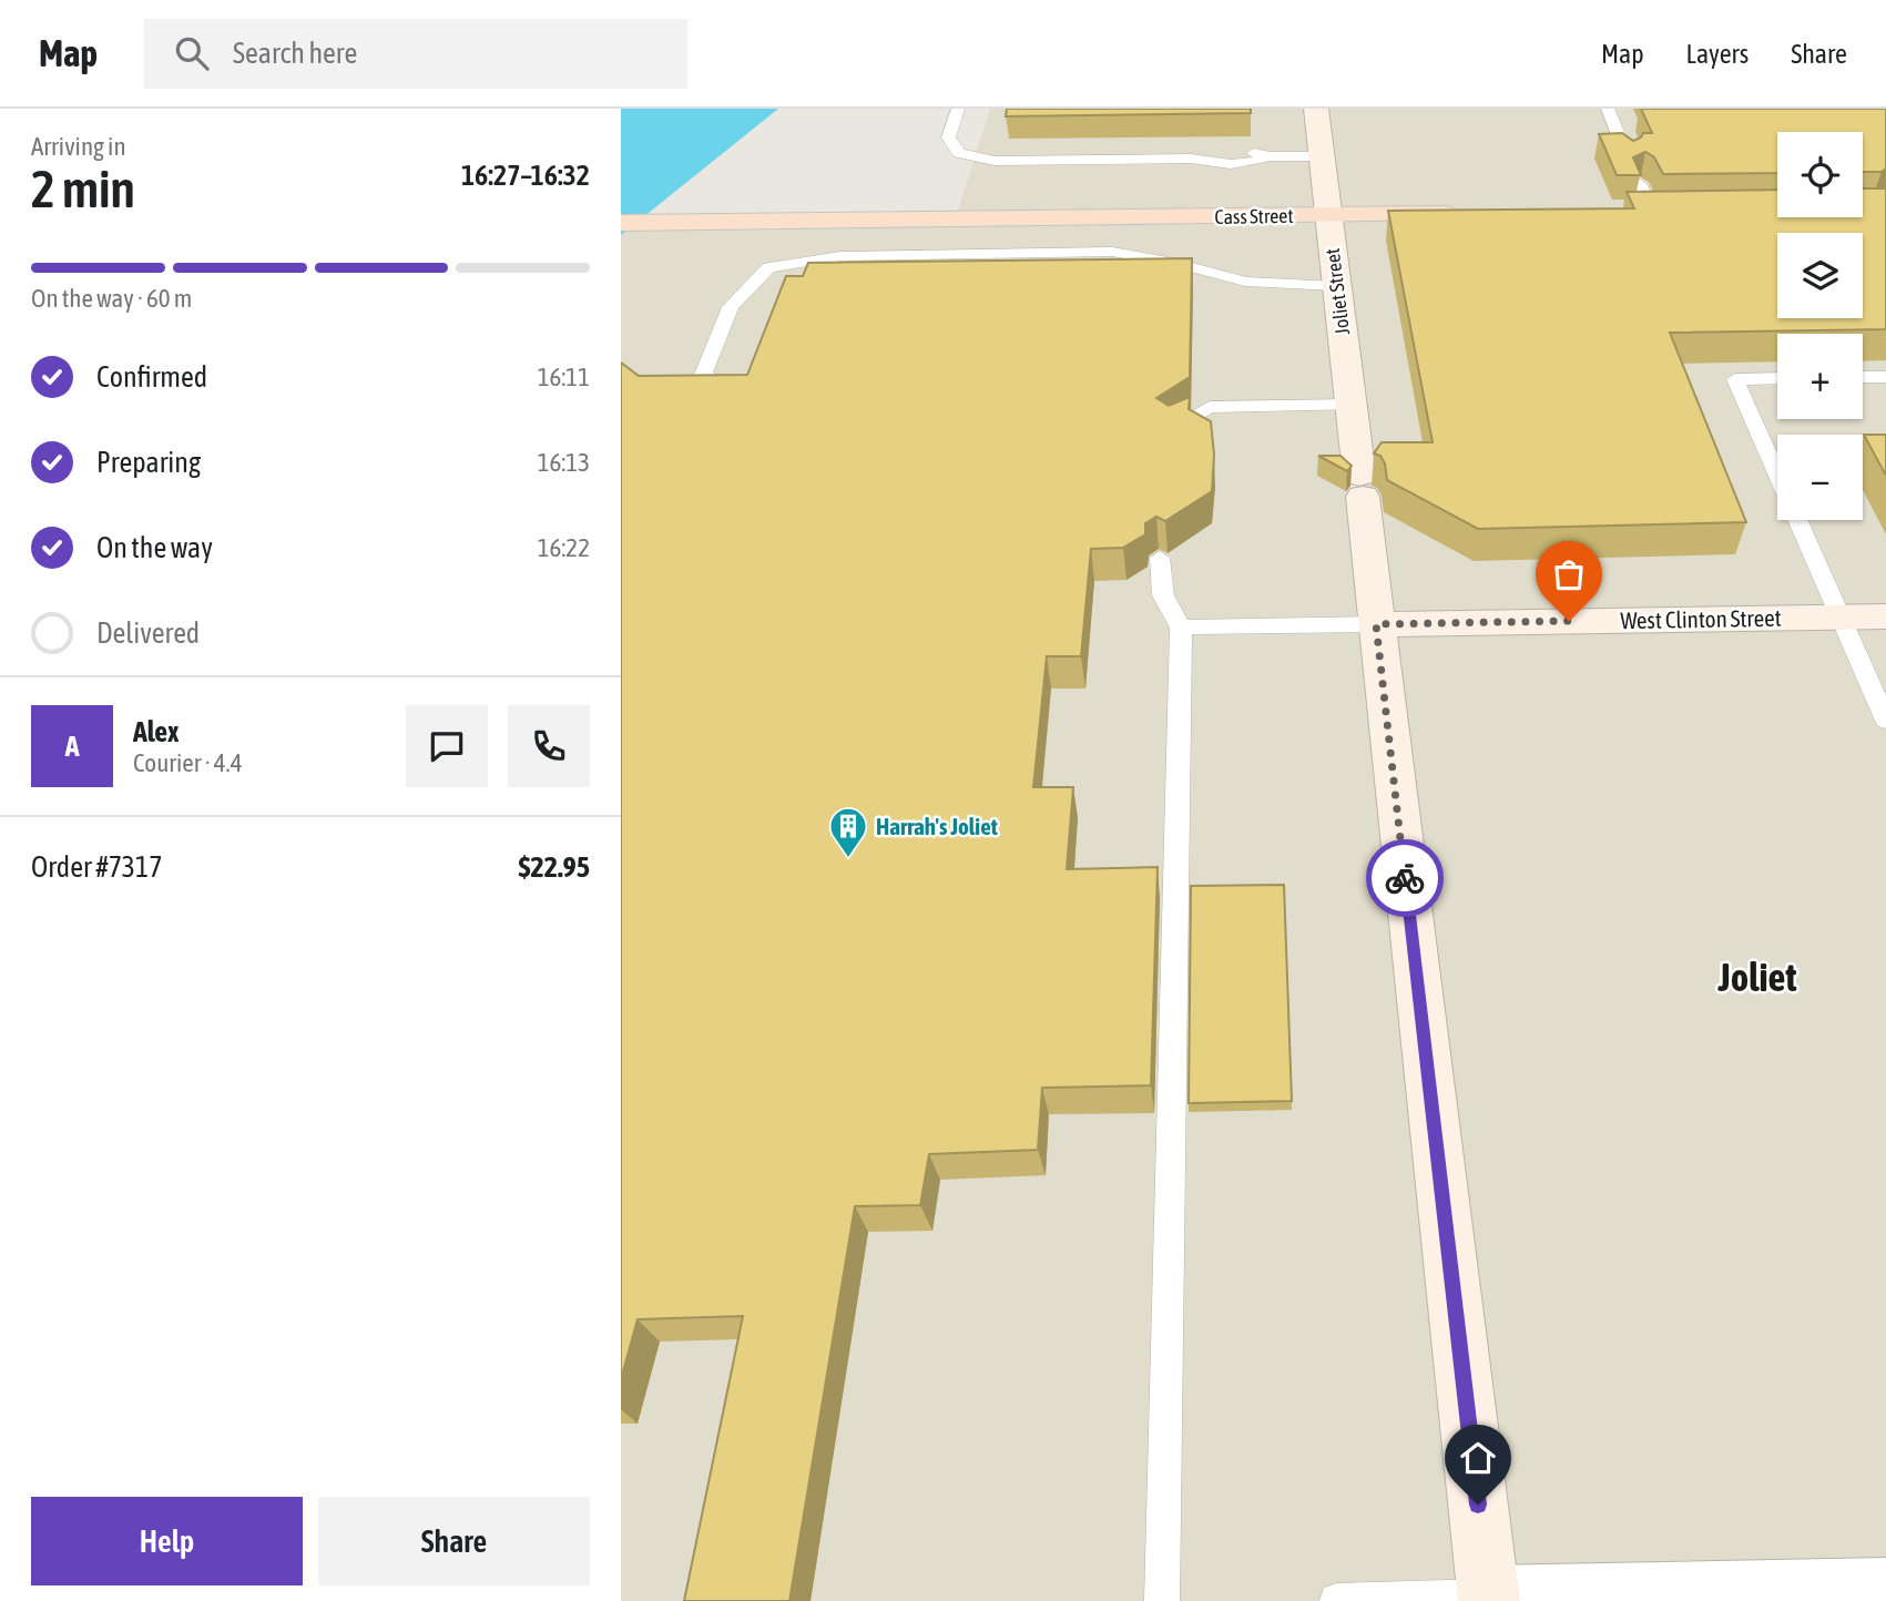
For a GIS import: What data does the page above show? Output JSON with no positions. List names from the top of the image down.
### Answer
{
  "streets": {
    "main road": ["Cass Street"],
    "street": ["Joliet Street", "West Clinton Street"]
  },
  "crossings": [
    ["Cass Street", "Joliet Street"],
    ["Joliet Street", "West Clinton Street"]
  ],
  "districts": ["Joliet"],
  "places": {
    "building": ["Harrah's Joliet"]
  },
  "page": {
    "header": "Map",
    "search": "Search here",
    "nav": ["Map", "Layers", "Share"],
    "heading": ["2 min", "Arriving in", "16:27–16:32"],
    "panel": [
      "Alex",
      "Courier · 4.4",
      "Order #7317",
      "$22.95"
    ],
    "map_buttons": ["+", "−"],
    "bar": "On the way · 60 m",
    "list": [
      ["Confirmed", "16:11"],
      ["Preparing", "16:13"],
      ["On the way", "16:22"],
      "Delivered"
    ],
    "round": "A",
    "buttons": ["Help", "Share"]
  }
}
